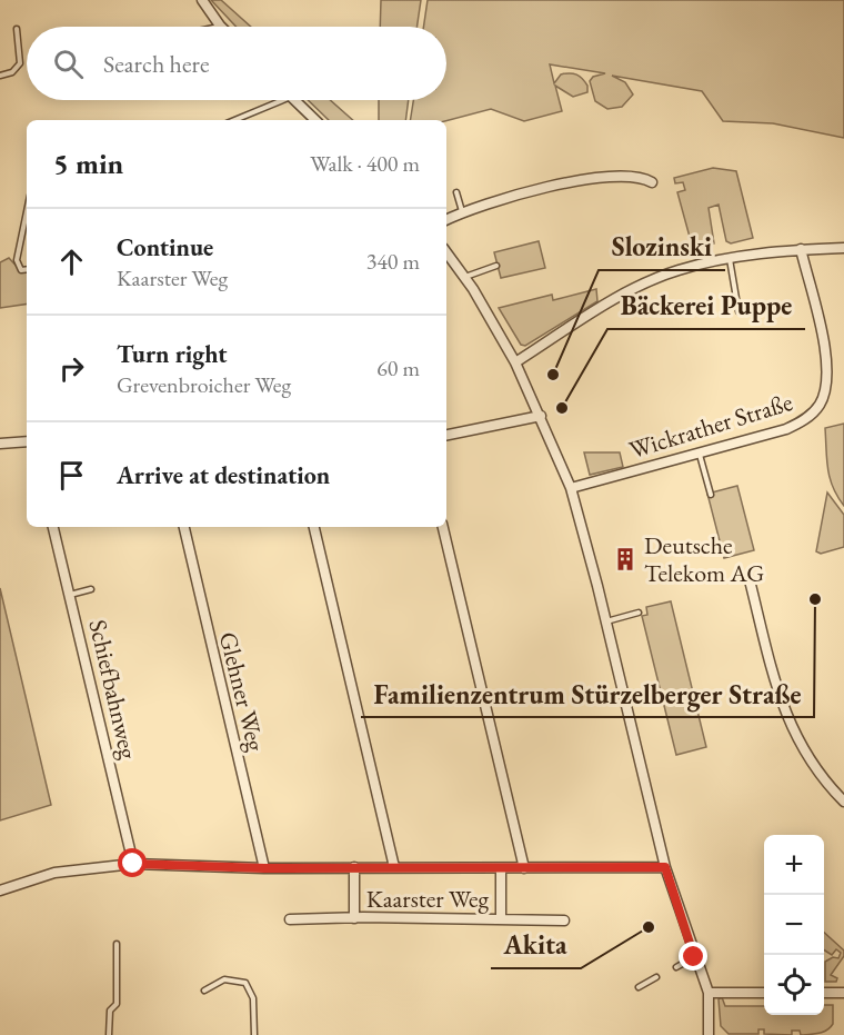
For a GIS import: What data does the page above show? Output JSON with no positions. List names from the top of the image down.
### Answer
{
  "streets": {
    "street": [
      "Wickrather Straße",
      "Schiefbahnweg",
      "Glehner Weg",
      "Kaarster Weg"
    ]
  },
  "crossings": [
    ["Schiefbahnweg", "Kaarster Weg"],
    ["Glehner Weg", "Kaarster Weg"]
  ],
  "places": {
    "other": [
      "Slozinski",
      "Bäckerei Puppe",
      "Familienzentrum Stürzelberger Straße",
      "Akita"
    ],
    "building": ["Deutsche Telekom AG"]
  },
  "page": {
    "search": "Search here",
    "heading": ["5 min", "Walk · 400 m"],
    "list": [
      ["Continue", "Kaarster Weg", "340 m"],
      ["Turn right", "Grevenbroicher Weg", "60 m"],
      "Arrive at destination"
    ],
    "map_buttons": ["+", "−"]
  }
}
